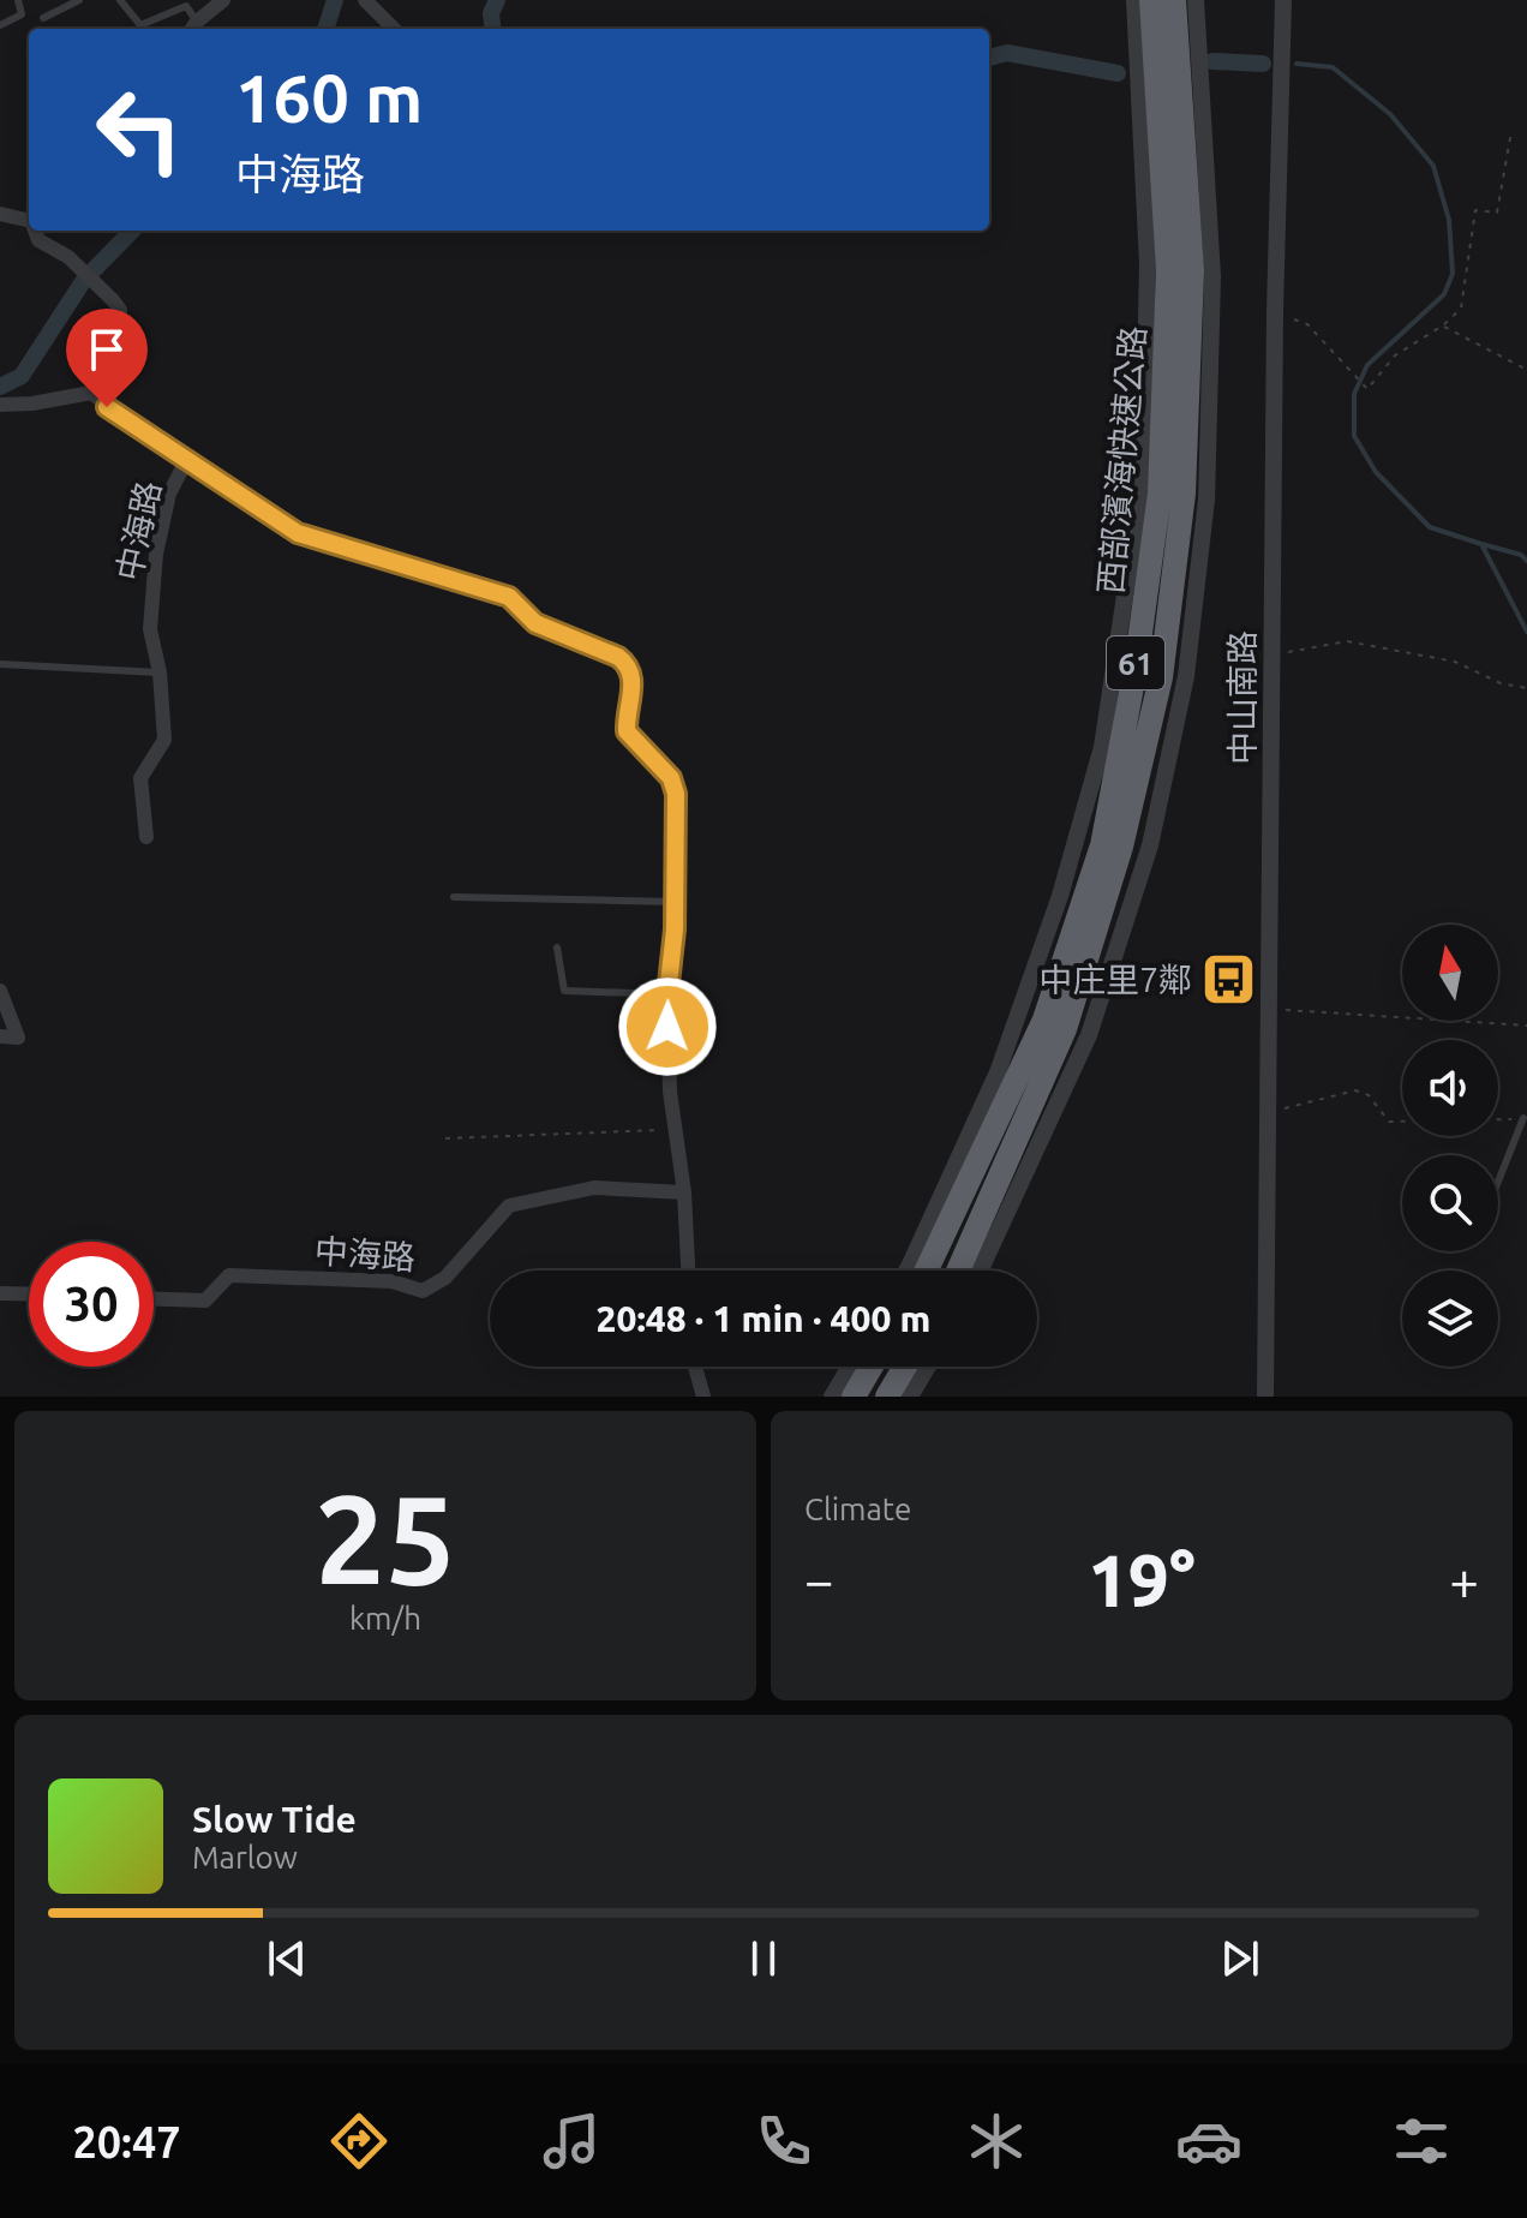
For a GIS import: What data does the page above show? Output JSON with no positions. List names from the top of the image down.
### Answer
{
  "streets": {
    "highway": ["西部濱海快速公路", "61"],
    "street": ["中海路", "中山南路"]
  },
  "places": {
    "bus stop": ["中庄里7鄰"]
  },
  "north": "top",
  "page": {
    "turn": ["160 m", "中海路"],
    "limit": "30",
    "trip": "20:48 · 1 min · 400 m",
    "tile": [
      ["25", "km/h"],
      "Climate"
    ],
    "heat": ["−", "19°", "+"],
    "song": ["Slow Tide", "Marlow"],
    "tabs": "20:47"
  }
}
